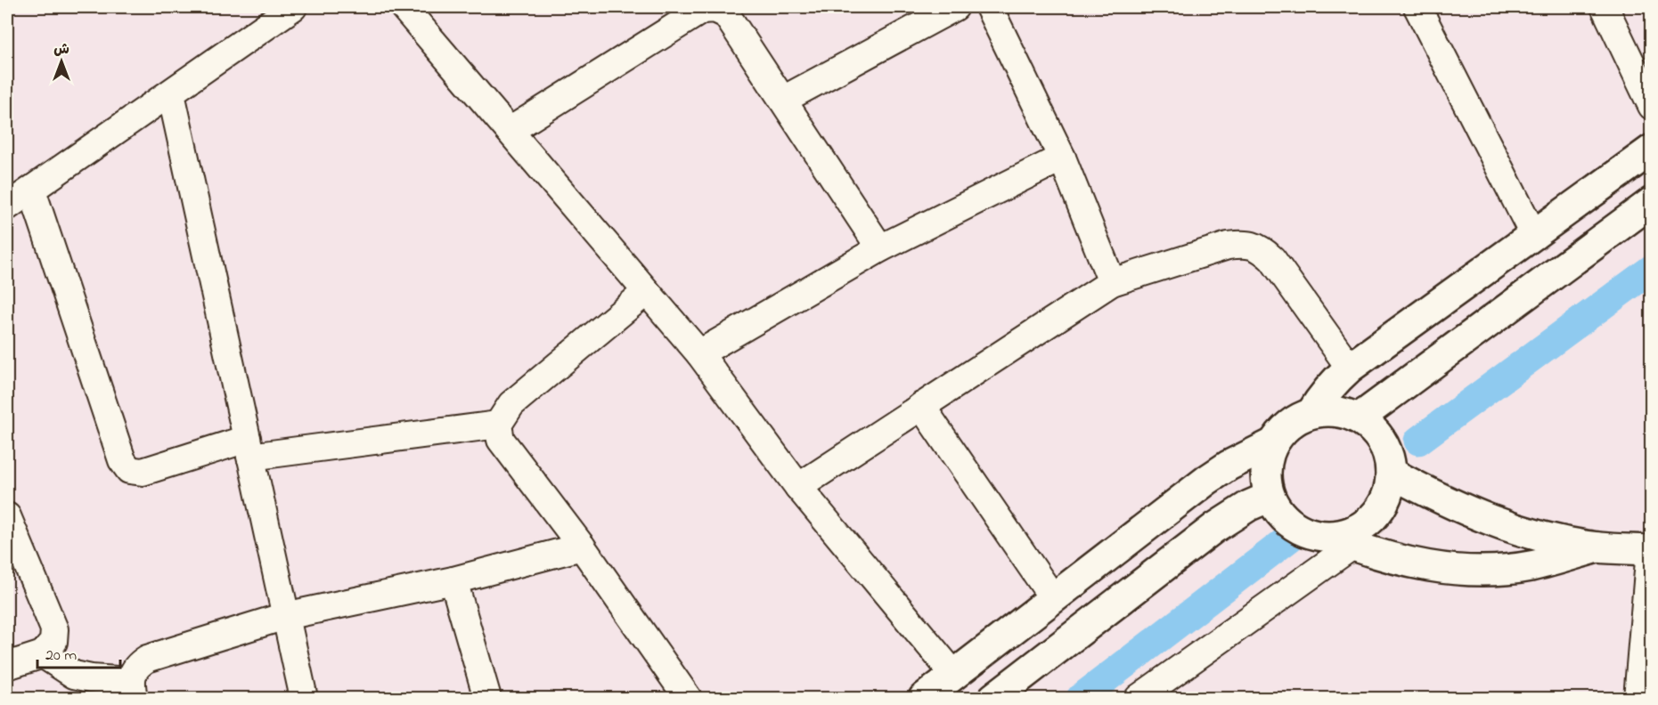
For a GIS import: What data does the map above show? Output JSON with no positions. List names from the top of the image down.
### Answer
{
  "scale_bar": "20 m",
  "north": "top"
}
